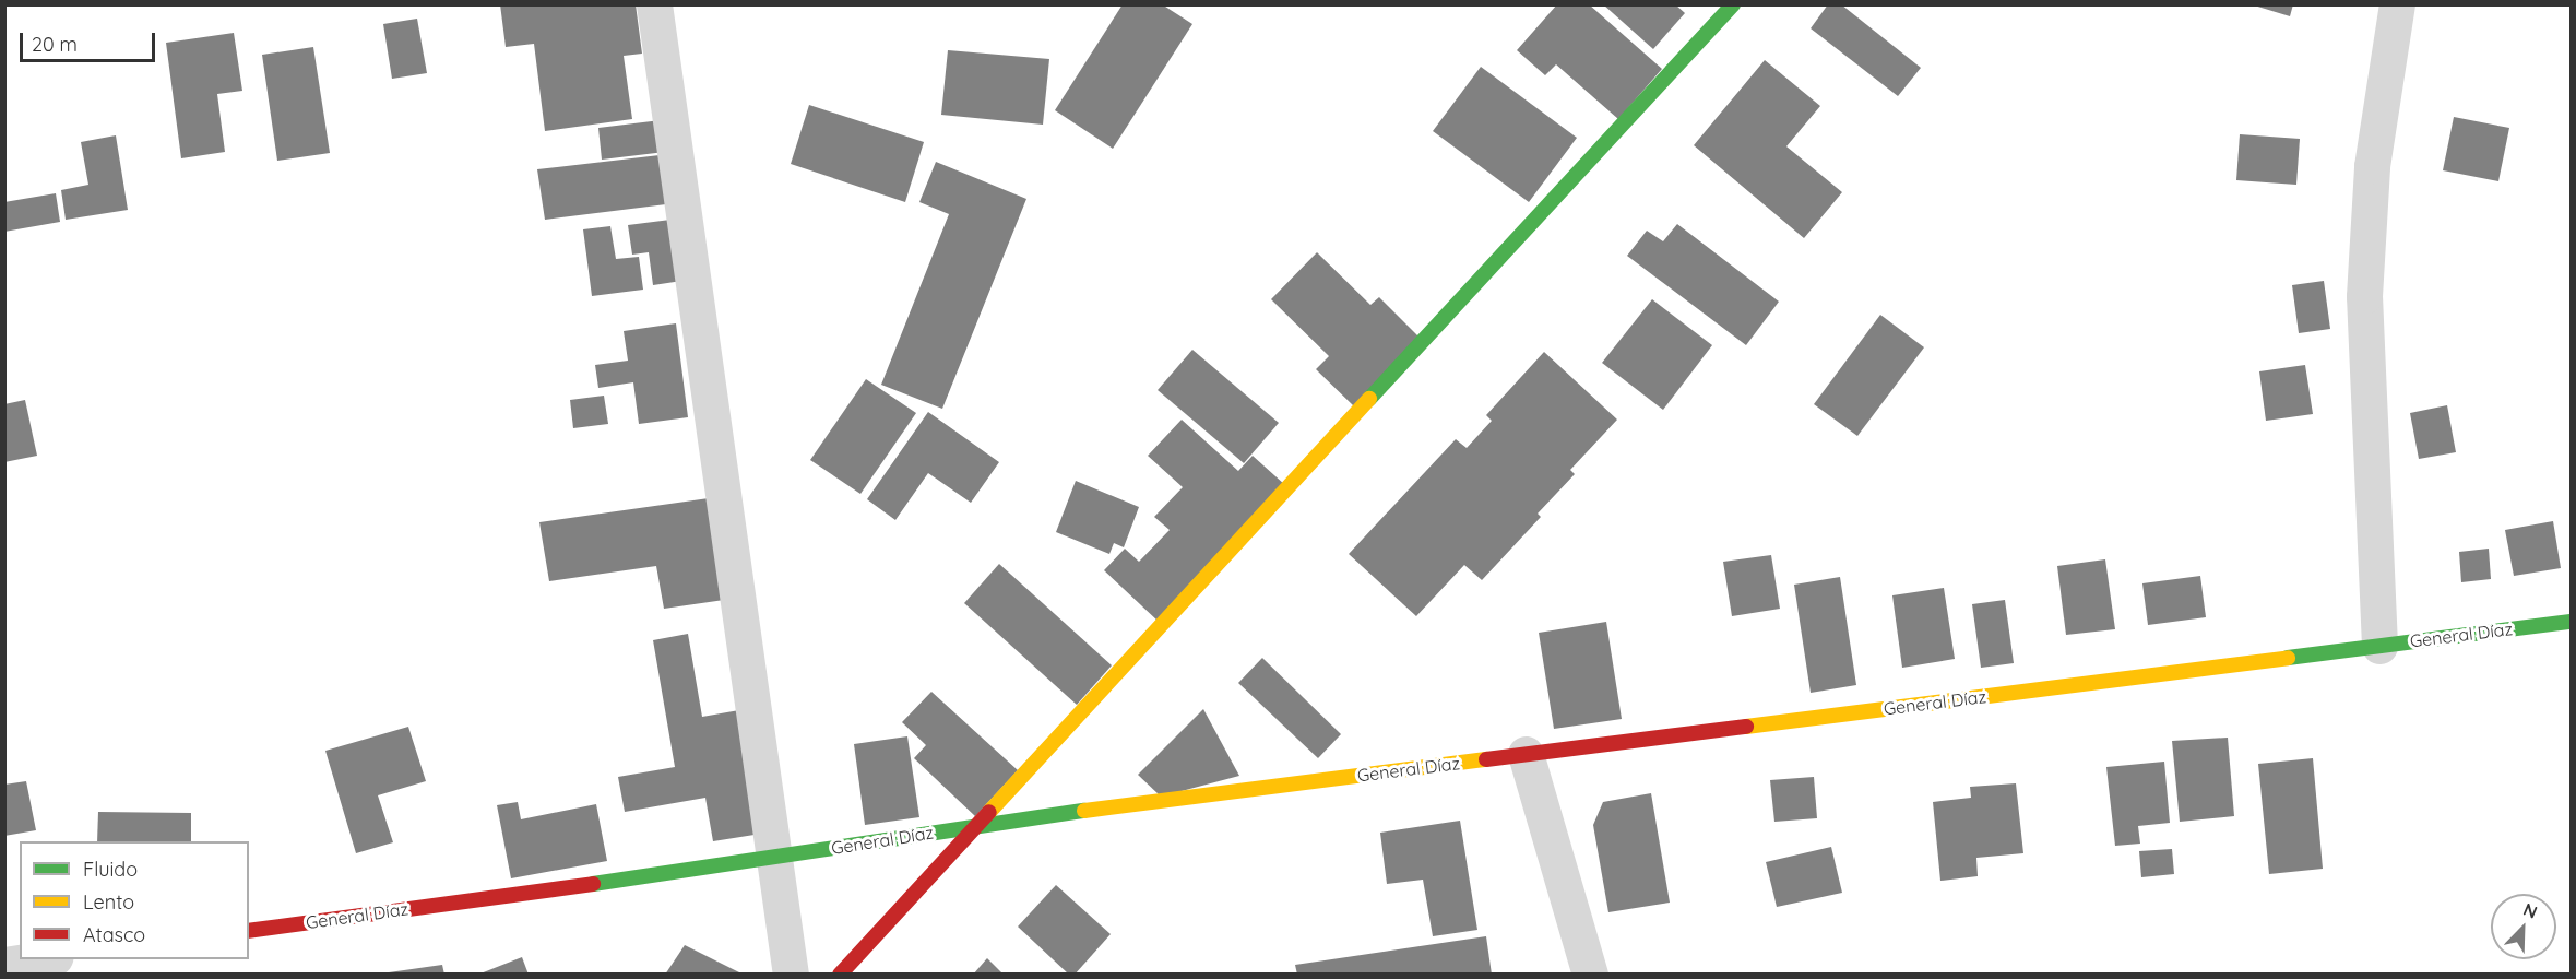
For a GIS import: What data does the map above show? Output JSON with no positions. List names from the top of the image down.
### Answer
{
  "streets": {
    "street": ["General Díaz"]
  },
  "legend": ["Fluido", "Lento", "Atasco"],
  "scale_bar": "20 m",
  "north": "top right"
}
